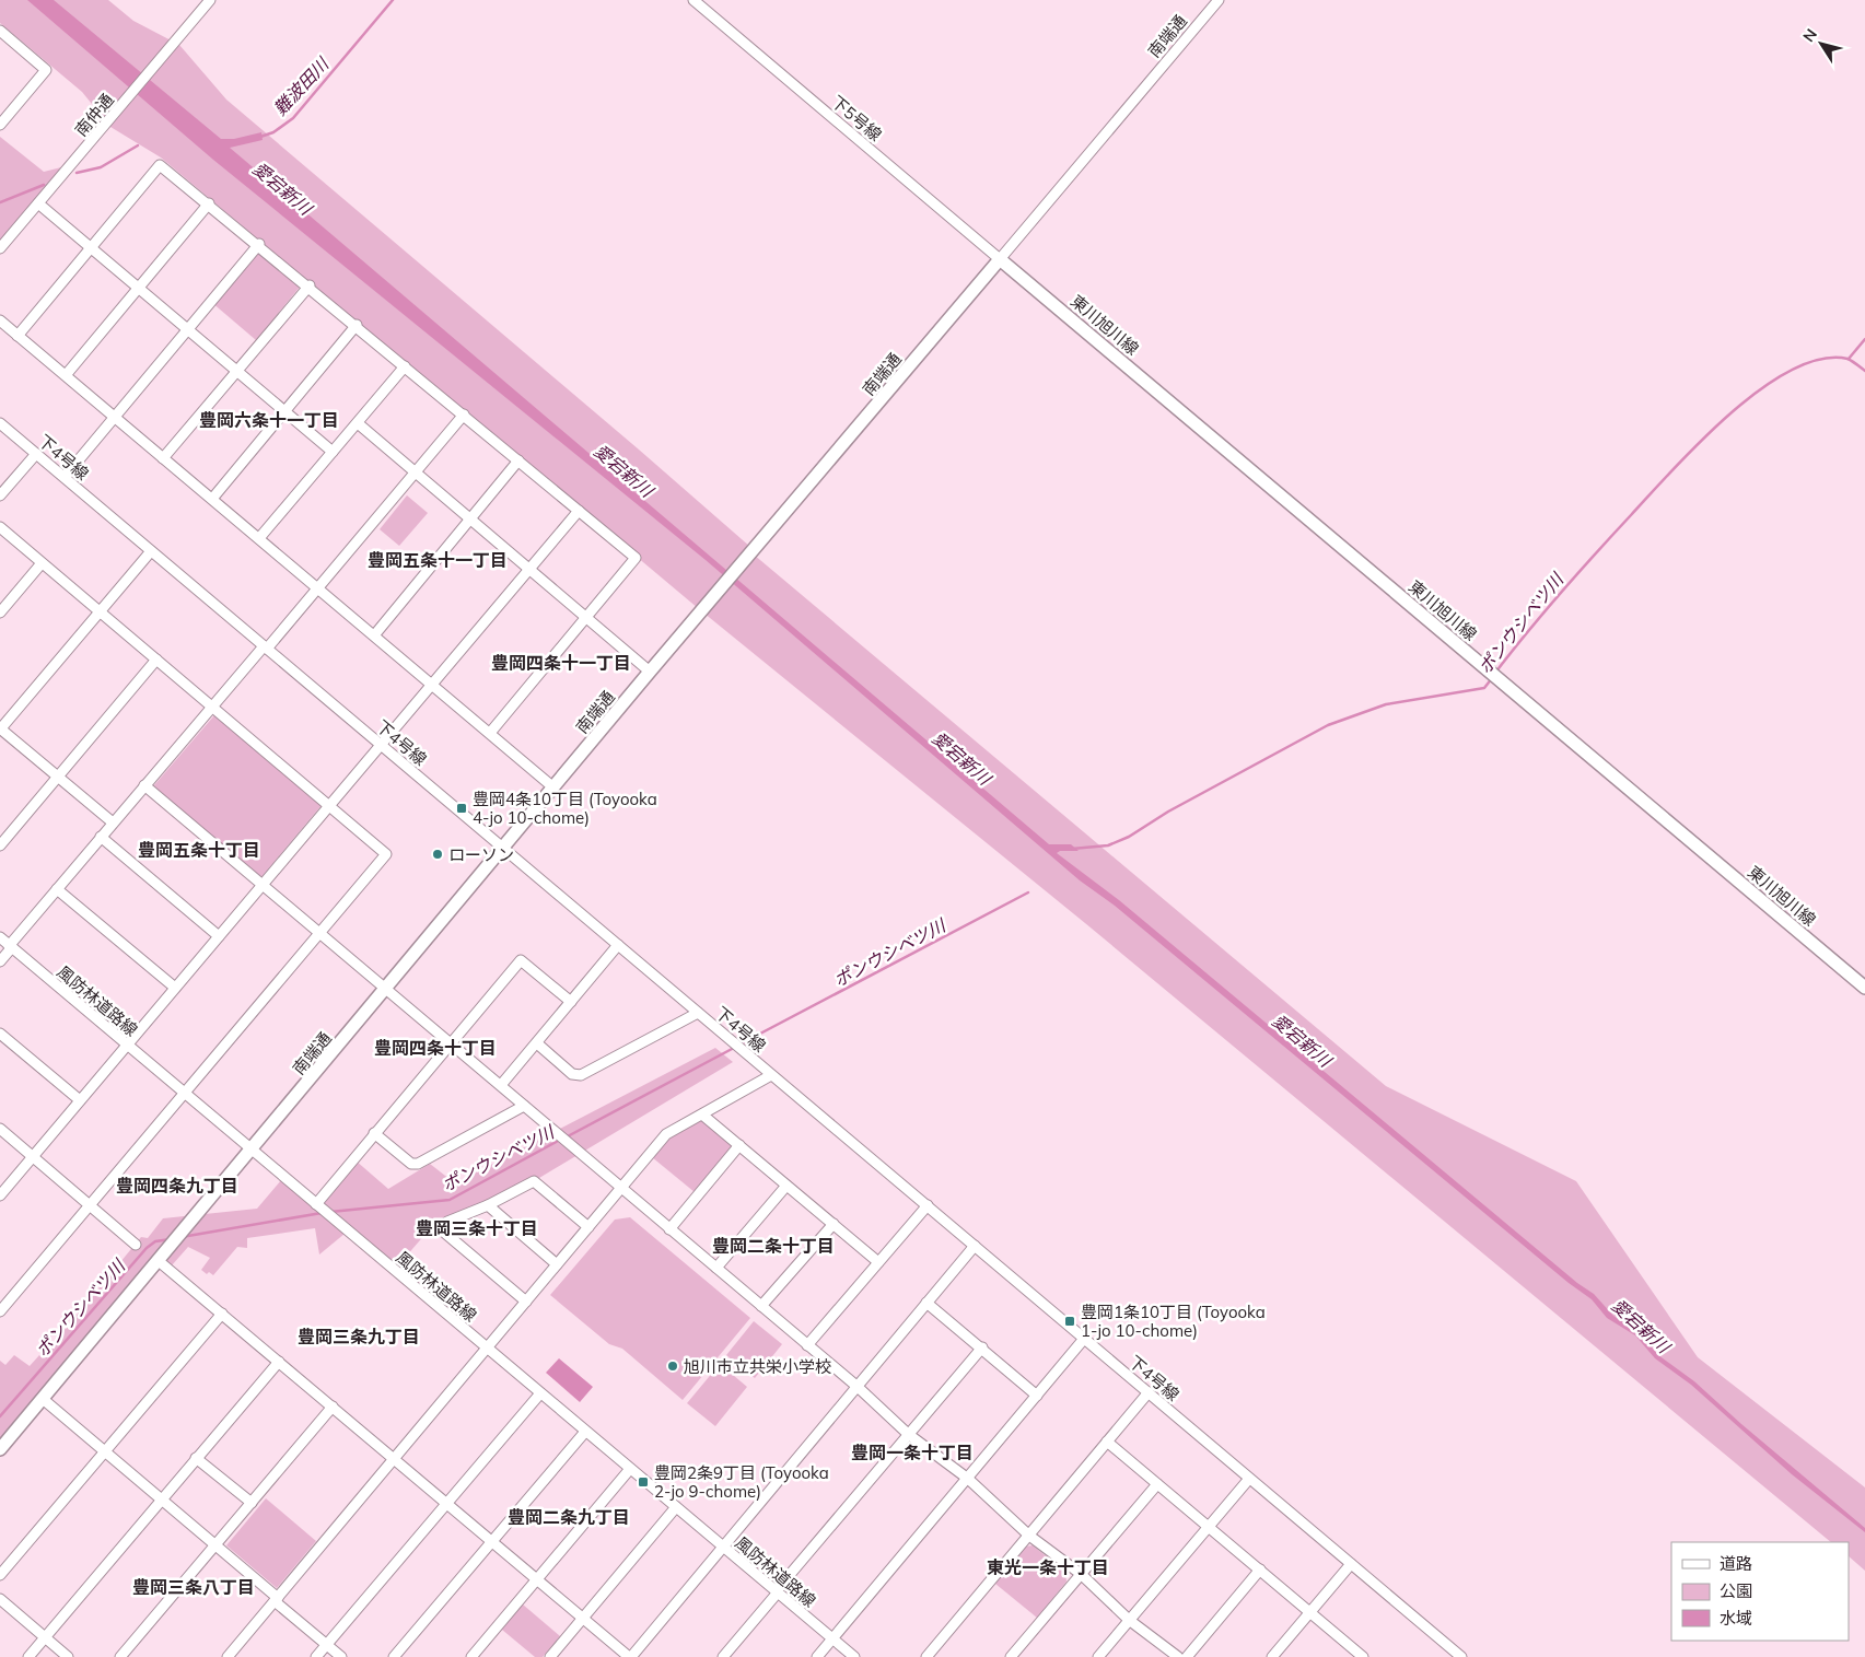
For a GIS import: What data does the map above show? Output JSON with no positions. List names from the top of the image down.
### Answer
{
  "streets": {
    "main road": ["南端通", "東川旭川線"],
    "street": [
      "南仲通",
      "下5号線",
      "下4号線",
      "風防林道路線"
    ]
  },
  "crossings": [
    ["南端通", "下5号線"],
    ["南端通", "東川旭川線"],
    ["南端通", "下4号線"],
    ["南端通", "風防林道路線"],
    ["下5号線", "東川旭川線"]
  ],
  "districts": [
    "豊岡六条十一丁目",
    "豊岡五条十一丁目",
    "豊岡四条十一丁目",
    "豊岡五条十丁目",
    "豊岡四条十丁目",
    "豊岡四条九丁目",
    "豊岡三条十丁目",
    "豊岡二条十丁目",
    "豊岡三条九丁目",
    "豊岡一条十丁目",
    "豊岡二条九丁目",
    "東光一条十丁目",
    "豊岡三条八丁目"
  ],
  "water": ["難波田川", "愛宕新川", "ポンウシベツ川"],
  "places": {
    "transit": ["豊岡4条10丁目 (Toyooka 4-jo 10-chome)", "豊岡1条10丁目 (Toyooka 1-jo 10-chome)", "豊岡2条9丁目 (Toyooka 2-jo 9-chome)"],
    "other": ["ローソン", "旭川市立共栄小学校"]
  },
  "legend": ["道路", "公園", "水域"],
  "north": "top left"
}
